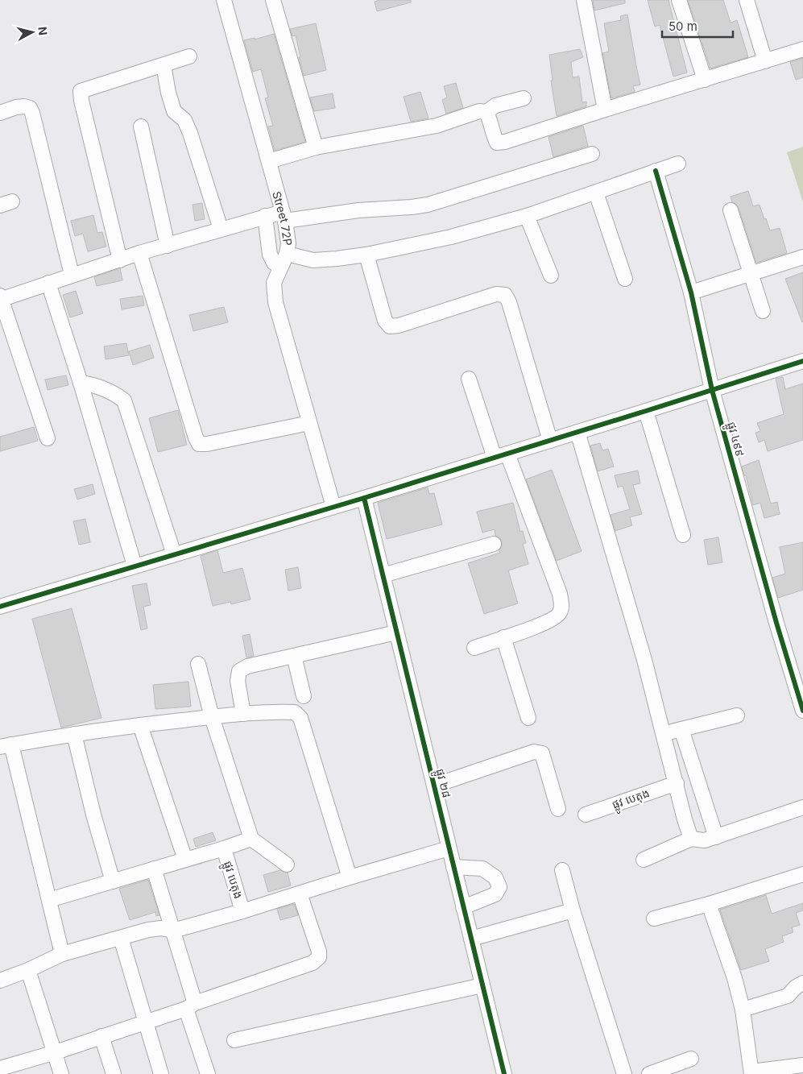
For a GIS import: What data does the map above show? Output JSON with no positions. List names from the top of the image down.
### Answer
{
  "streets": {
    "street": [
      "Street 72P",
      "ផ្លូវ ៤៩៩",
      "ផ្លូវ ២៨",
      "ផ្លូវ បេតុង"
    ]
  },
  "scale_bar": "50 m",
  "north": "right"
}
